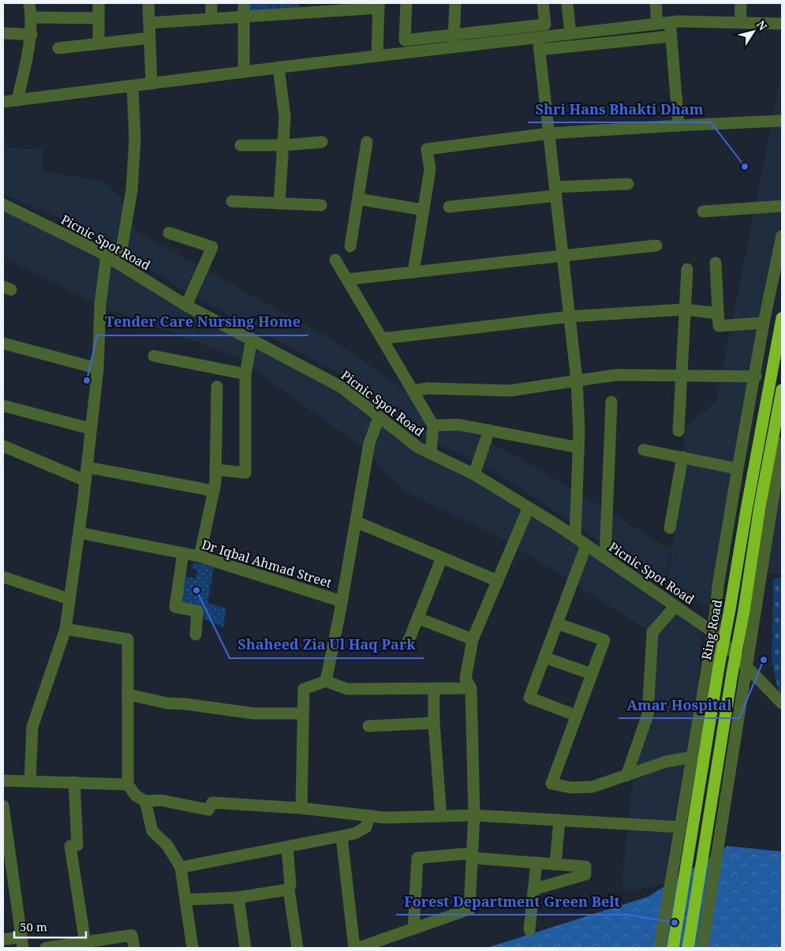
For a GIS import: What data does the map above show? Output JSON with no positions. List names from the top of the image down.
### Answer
{
  "streets": {
    "highway": ["Ring Road"],
    "street": ["Picnic Spot Road", "Dr Iqbal Ahmad Street"]
  },
  "places": [
    "Shri Hans Bhakti Dham",
    "Tender Care Nursing Home",
    "Shaheed Zia Ul Haq Park",
    "Amar Hospital",
    "Forest Department Green Belt"
  ],
  "scale_bar": "50 m",
  "north": "top right"
}
